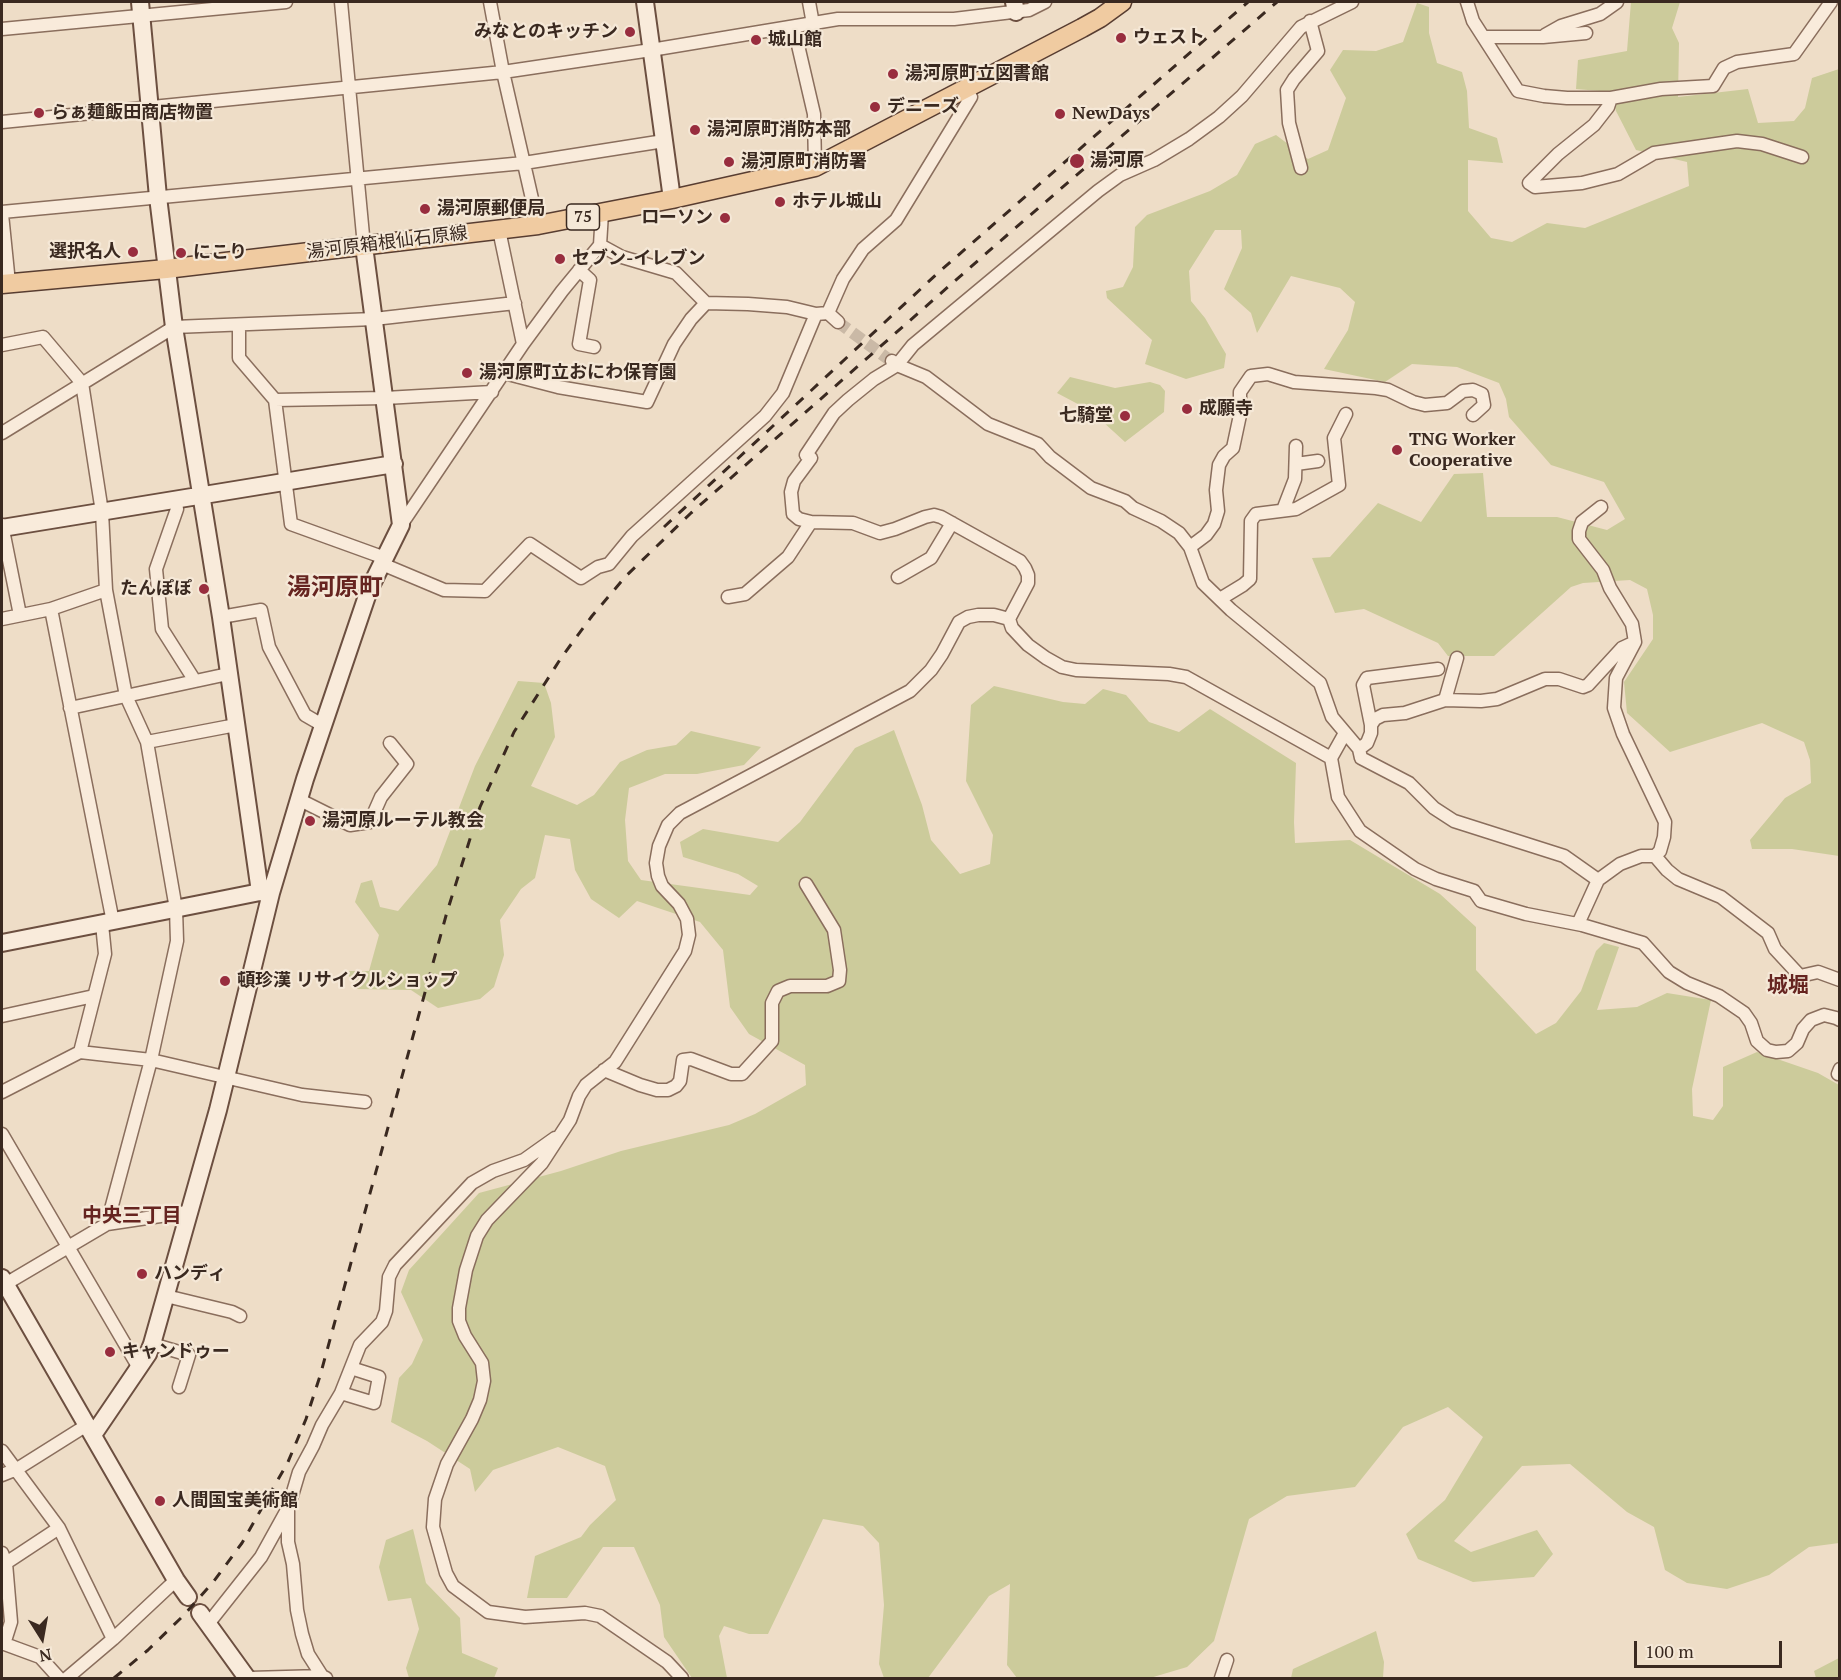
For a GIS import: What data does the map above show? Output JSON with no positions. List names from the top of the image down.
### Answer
{
  "streets": {
    "main road": ["75", "湯河原箱根仙石原線"]
  },
  "districts": ["湯河原町", "城堀", "中央三丁目"],
  "places": [
    "みなとのキッチン",
    "ウェスト",
    "城山館",
    "湯河原町立図書館",
    "デニーズ",
    "らぁ麺飯田商店物置",
    "NewDays",
    "湯河原町消防本部",
    "湯河原",
    "湯河原町消防署",
    "ホテル城山",
    "湯河原郵便局",
    "ローソン",
    "選択名人",
    "にこり",
    "セブン-イレブン",
    "湯河原町立おにわ保育園",
    "成願寺",
    "七騎堂",
    "TNG Worker Cooperative",
    "たんぽぽ",
    "湯河原ルーテル教会",
    "頓珍漢 リサイクルショップ",
    "ハンディ",
    "キャンドゥー",
    "人間国宝美術館"
  ],
  "scale_bar": "100 m",
  "north": "bottom"
}
